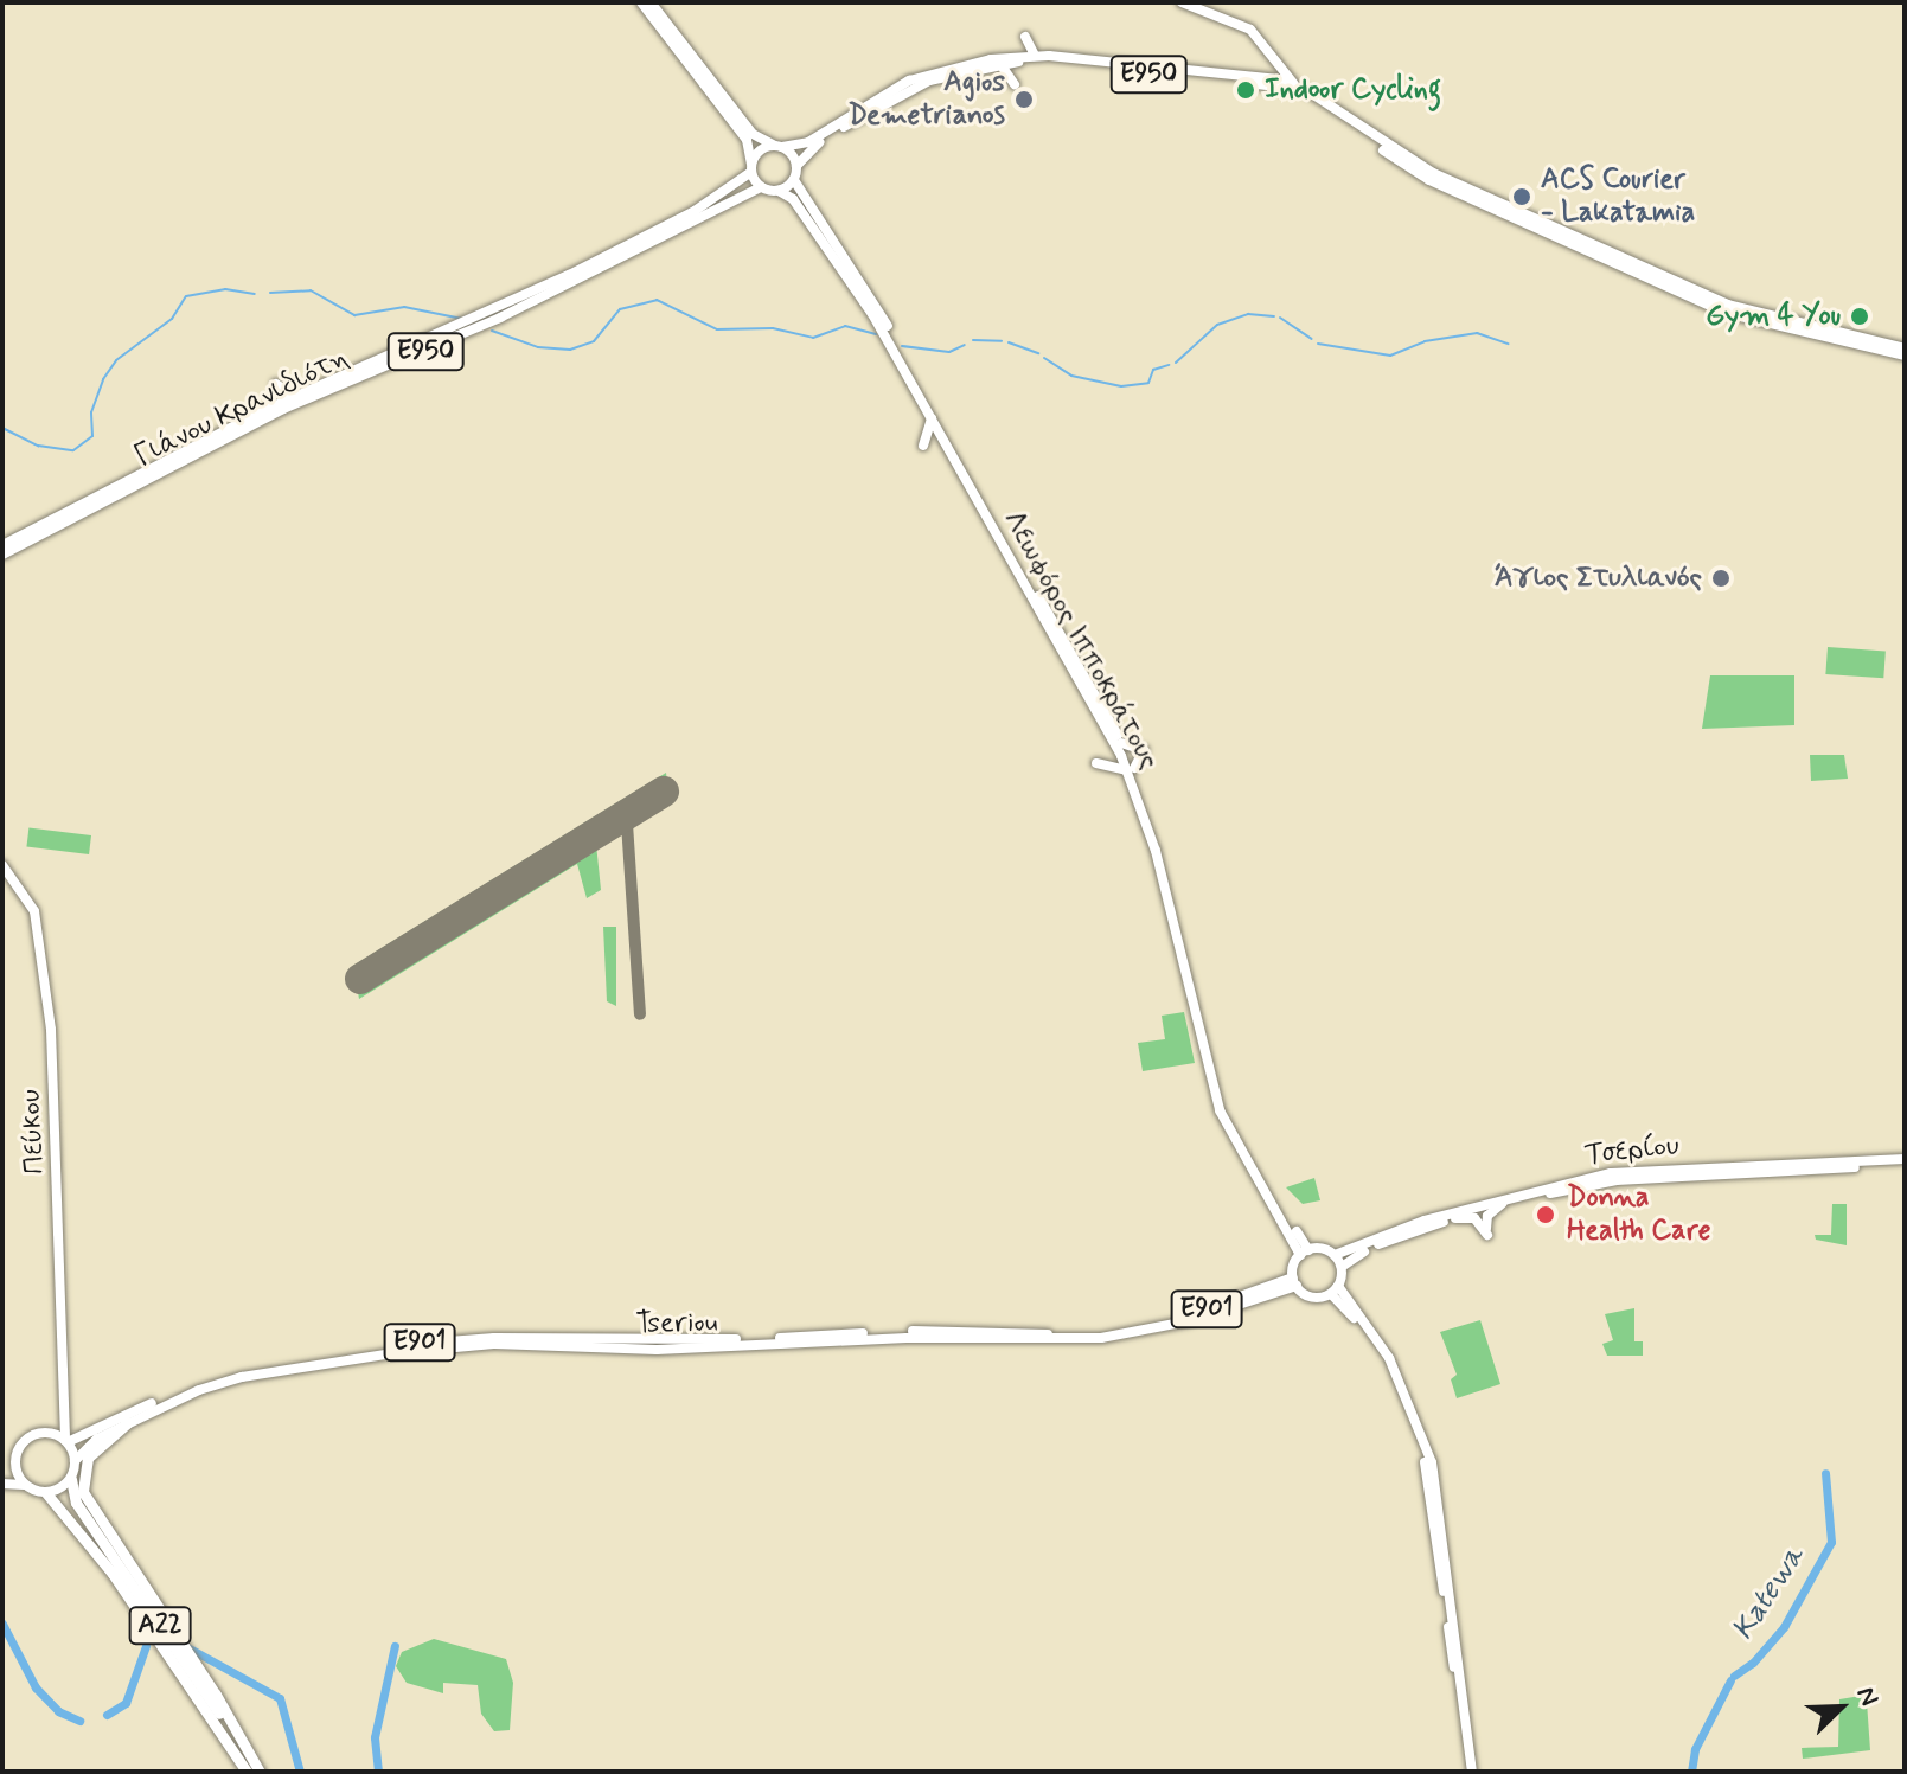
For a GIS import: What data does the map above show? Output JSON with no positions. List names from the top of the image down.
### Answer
{
  "streets": {
    "highway": ["A22"],
    "main road": [
      "E950",
      "Γιάνου Κρανιδιότη",
      "Λεωφόρος Ιπποκράτους",
      "Πεύκου",
      "Τσερίου",
      "E901",
      "Tseriou"
    ]
  },
  "crossings": [
    ["E950", "Γιάνου Κρανιδιότη"],
    ["E950", "Λεωφόρος Ιπποκράτους"],
    ["Γιάνου Κρανιδιότη", "Λεωφόρος Ιπποκράτους"],
    ["Λεωφόρος Ιπποκράτους", "Τσερίου"],
    ["Λεωφόρος Ιπποκράτους", "Tseriou"],
    ["Πεύκου", "Tseriou"],
    ["Πεύκου", "A22"],
    ["Τσερίου", "Tseriou"],
    ["Tseriou", "A22"]
  ],
  "water": ["Katewa"],
  "places": [
    "Indoor Cycling",
    "Agios Demetrianos",
    "ACS Courier - Lakatamia",
    "Gym 4 You",
    "Άγιος Στυλιανός",
    "Donna Health Care"
  ],
  "north": "top right"
}
